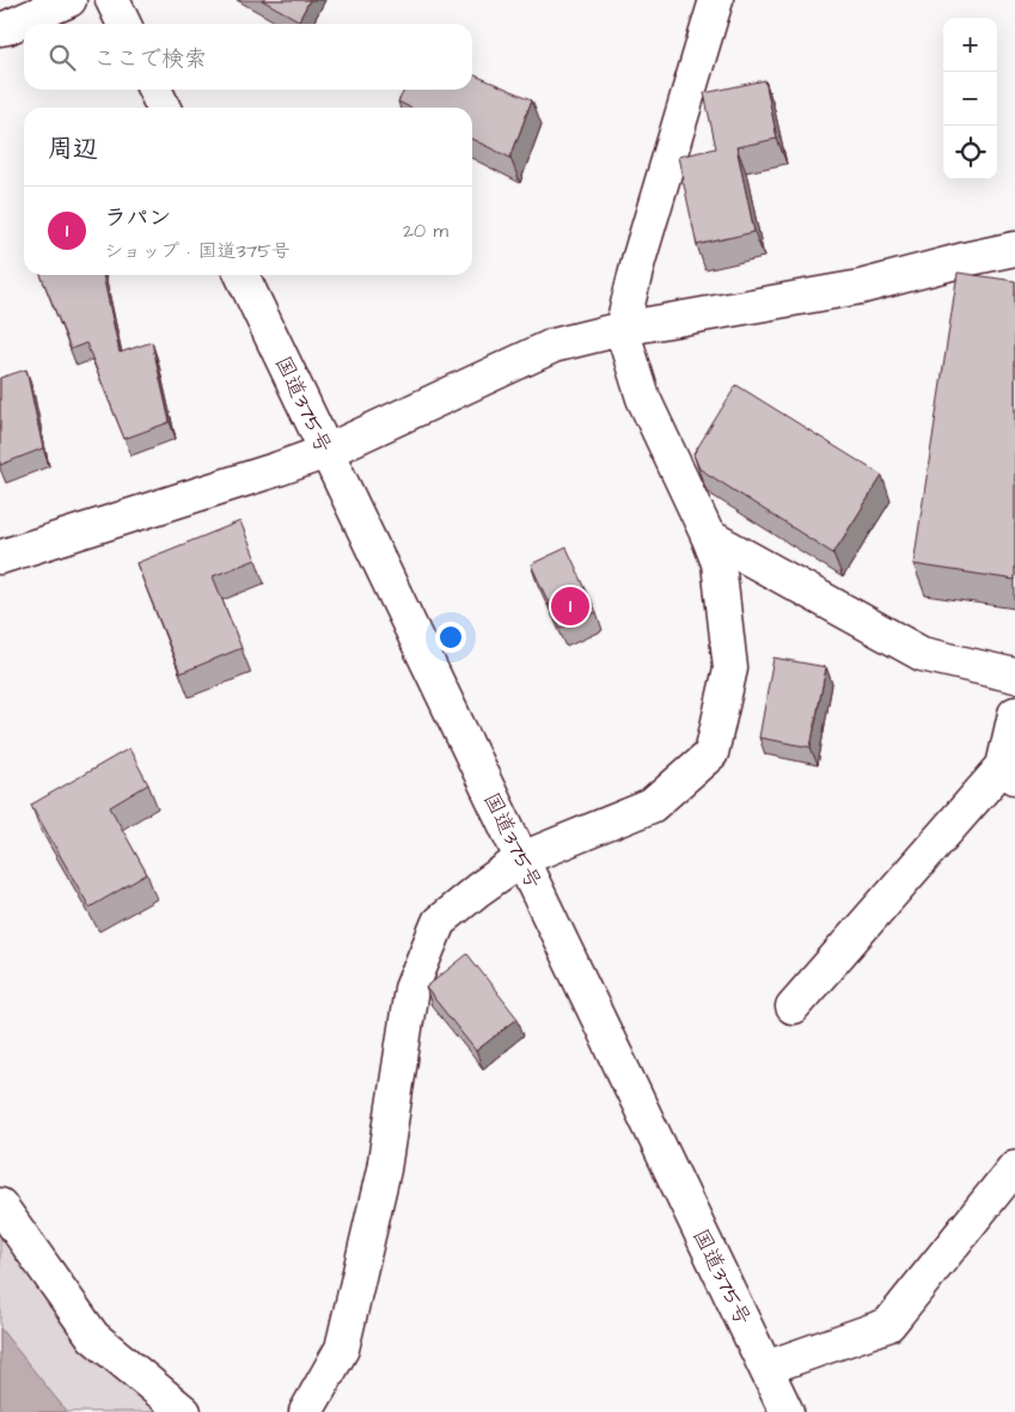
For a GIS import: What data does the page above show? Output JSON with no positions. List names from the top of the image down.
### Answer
{
  "streets": {
    "main road": ["国道375号"]
  },
  "page": {
    "map_buttons": ["+", "−"],
    "search": "ここで検索",
    "heading": "周辺",
    "list": [
      {
        "mark": "1",
        "name": "ラパン",
        "note": "ショップ · 国道375号",
        "value": "20 m"
      }
    ],
    "pins": "1"
  }
}
